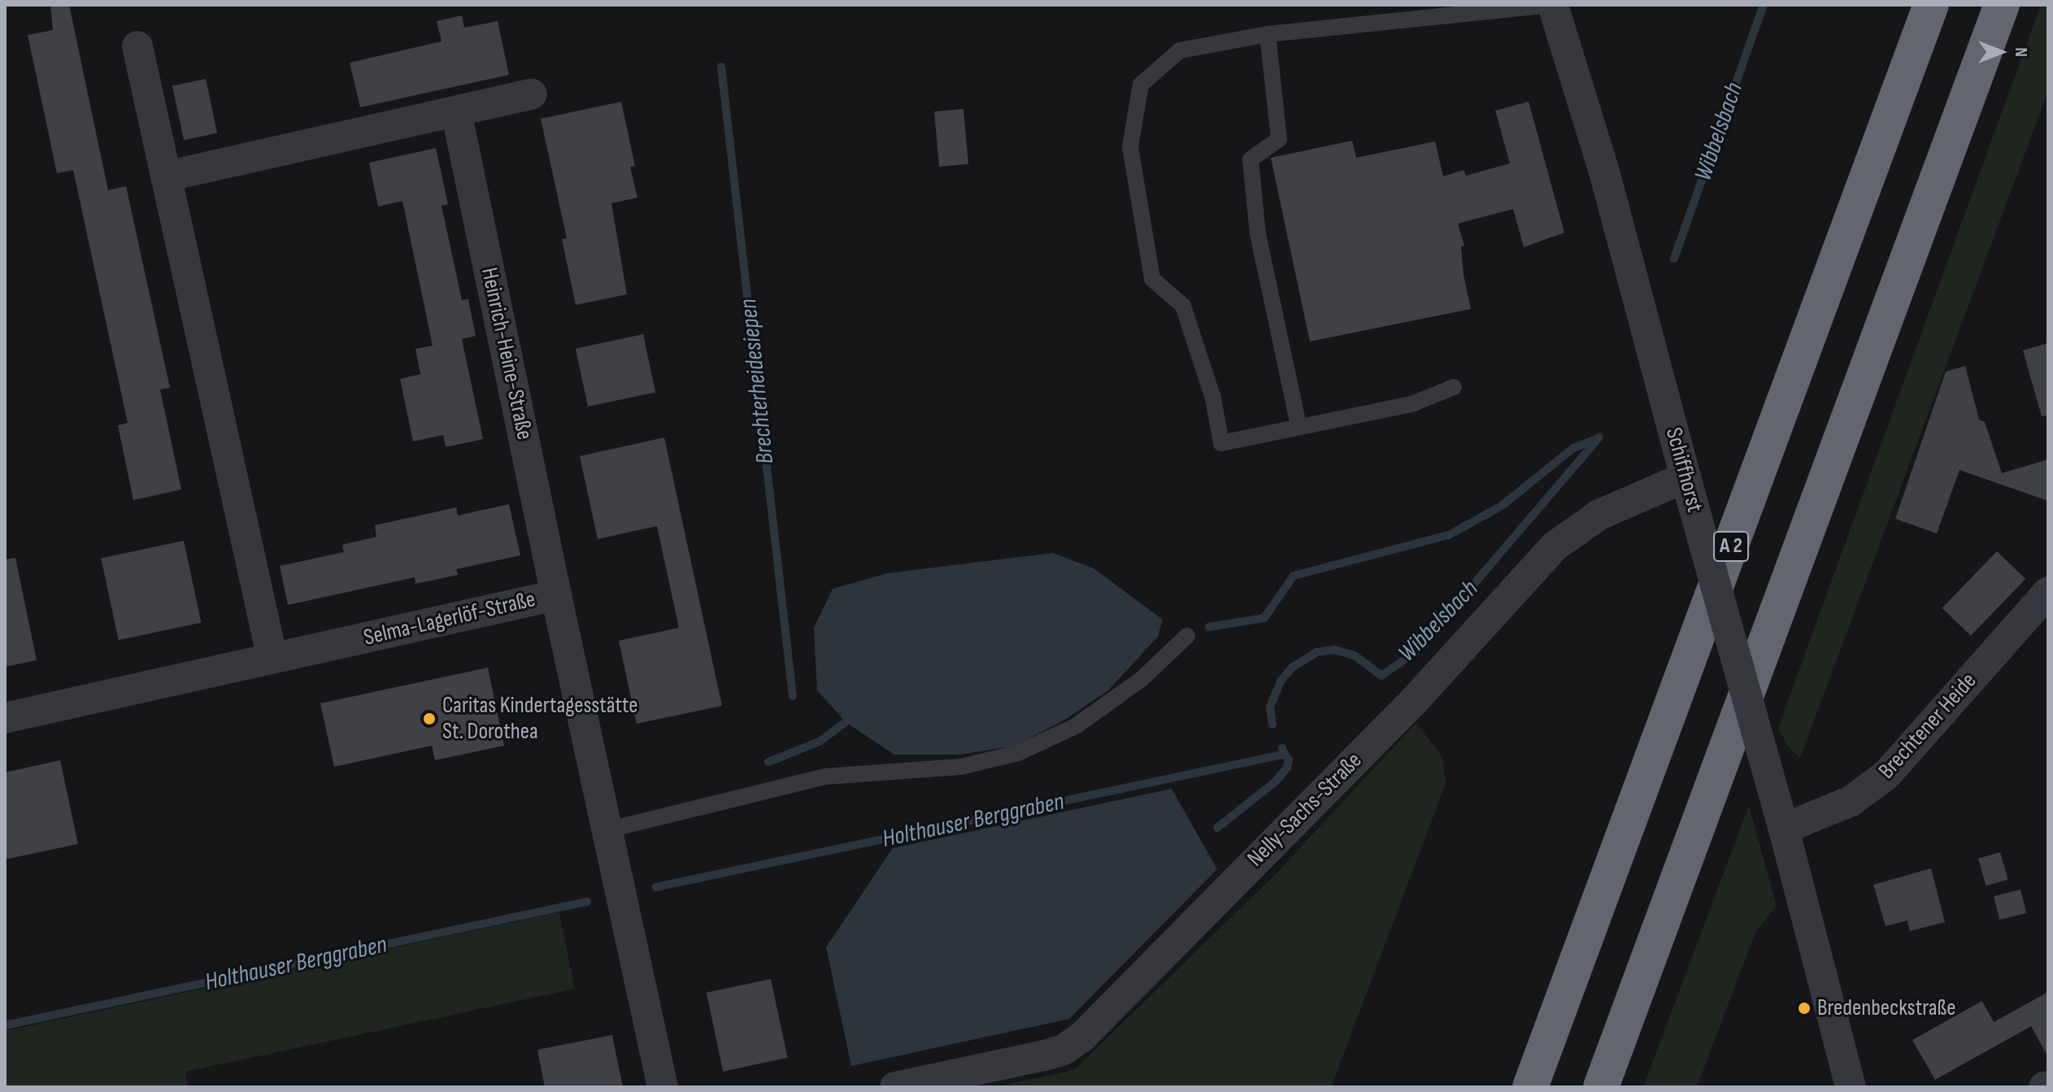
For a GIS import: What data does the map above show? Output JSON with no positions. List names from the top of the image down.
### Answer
{
  "streets": {
    "highway": ["A 2"],
    "street": [
      "Heinrich-Heine-Straße",
      "Schiffhorst",
      "Selma-Lagerlöf-Straße",
      "Brechtener Heide",
      "Nelly-Sachs-Straße"
    ]
  },
  "crossings": [
    ["Heinrich-Heine-Straße", "Selma-Lagerlöf-Straße"],
    ["Schiffhorst", "Brechtener Heide"],
    ["Schiffhorst", "Nelly-Sachs-Straße"]
  ],
  "water": ["Wibbelsbach", "Brechterheidesiepen", "Holthauser Berggraben"],
  "places": ["Caritas Kindertagesstätte St. Dorothea", "Bredenbeckstraße"],
  "north": "right"
}
